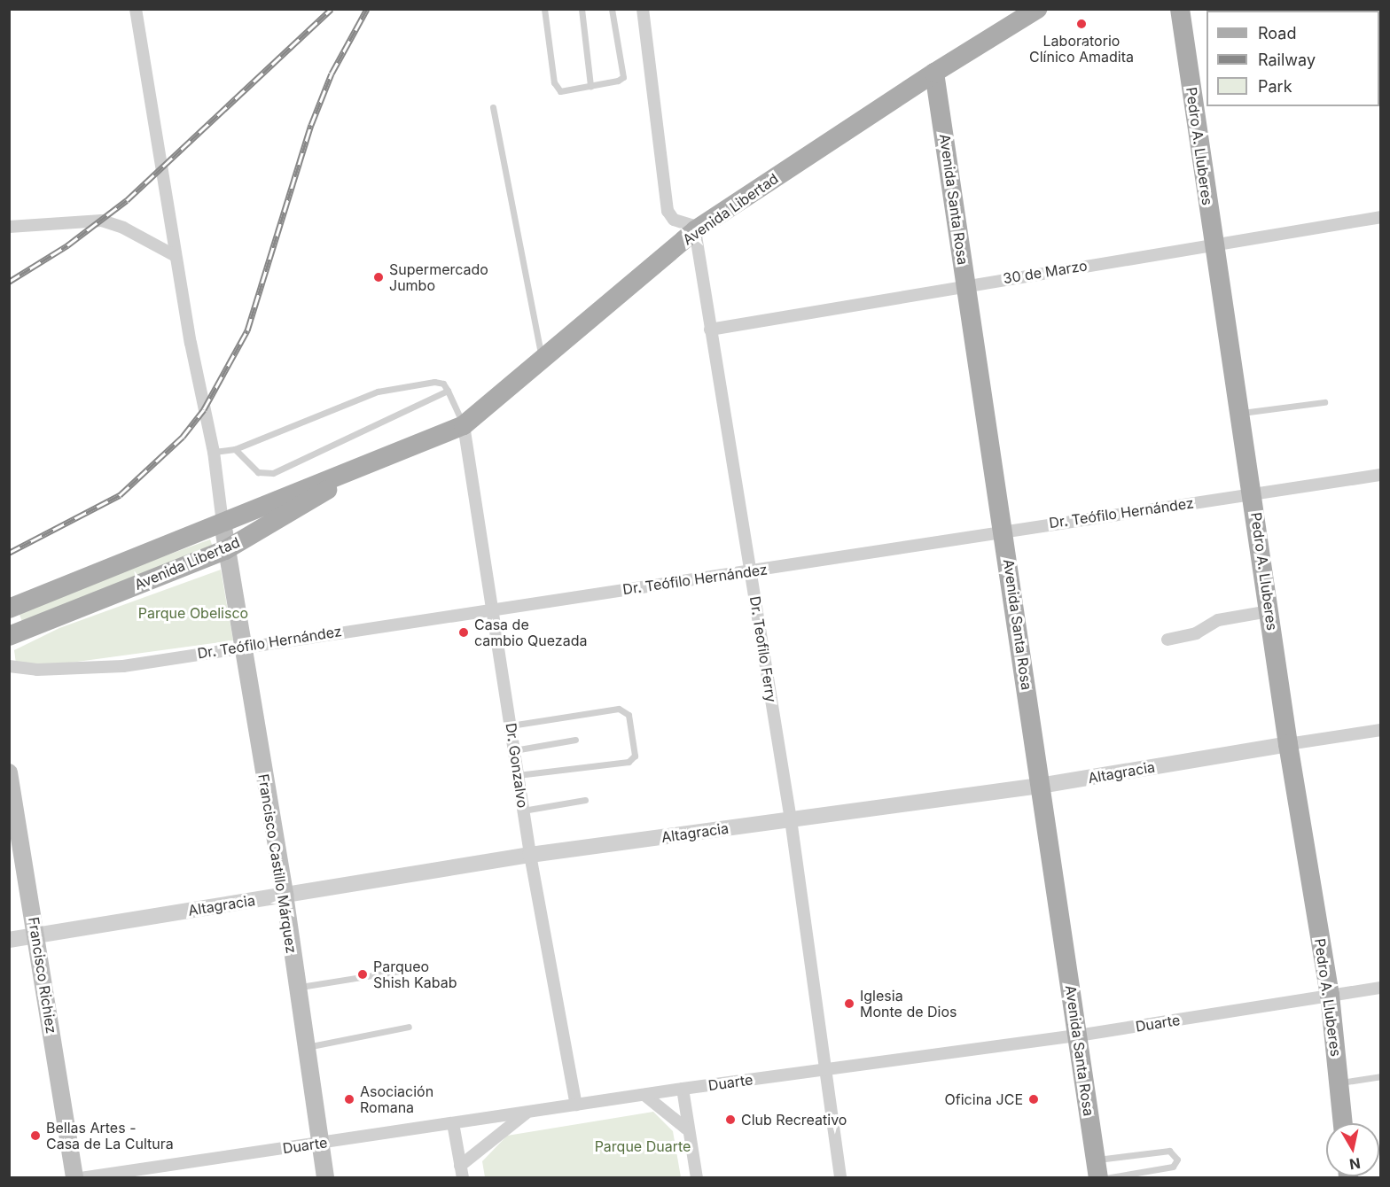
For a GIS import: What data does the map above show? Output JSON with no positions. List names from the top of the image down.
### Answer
{
  "streets": {
    "main road": [
      "Pedro A. Lluberes",
      "Avenida Santa Rosa",
      "Avenida Libertad",
      "Francisco Castillo Márquez",
      "Francisco Richiez"
    ],
    "street": [
      "30 de Marzo",
      "Dr. Teófilo Hernández",
      "Dr. Teofilo Ferry",
      "Dr. Gonzalvo",
      "Altagracia",
      "Duarte"
    ]
  },
  "crossings": [
    ["Pedro A. Lluberes", "30 de Marzo"],
    ["Pedro A. Lluberes", "Dr. Teófilo Hernández"],
    ["Pedro A. Lluberes", "Altagracia"],
    ["Pedro A. Lluberes", "Duarte"],
    ["Avenida Santa Rosa", "Avenida Libertad"],
    ["Avenida Santa Rosa", "30 de Marzo"],
    ["Avenida Santa Rosa", "Dr. Teófilo Hernández"],
    ["Avenida Santa Rosa", "Altagracia"],
    ["Avenida Santa Rosa", "Duarte"],
    ["Avenida Libertad", "Dr. Teofilo Ferry"],
    ["Avenida Libertad", "Dr. Gonzalvo"],
    ["Avenida Libertad", "Francisco Castillo Márquez"],
    ["30 de Marzo", "Dr. Teofilo Ferry"],
    ["Dr. Teófilo Hernández", "Dr. Teofilo Ferry"],
    ["Dr. Teófilo Hernández", "Dr. Gonzalvo"],
    ["Dr. Teófilo Hernández", "Francisco Castillo Márquez"],
    ["Dr. Teofilo Ferry", "Altagracia"],
    ["Dr. Teofilo Ferry", "Duarte"],
    ["Dr. Gonzalvo", "Altagracia"],
    ["Dr. Gonzalvo", "Duarte"],
    ["Altagracia", "Francisco Castillo Márquez"],
    ["Altagracia", "Francisco Richiez"],
    ["Francisco Castillo Márquez", "Duarte"]
  ],
  "parks": ["Parque Obelisco", "Parque Duarte"],
  "places": [
    "Laboratorio Clínico Amadita",
    "Supermercado Jumbo",
    "Casa de cambio Quezada",
    "Parqueo Shish Kabab",
    "Iglesia Monte de Dios",
    "Asociación Romana",
    "Oficina JCE",
    "Club Recreativo",
    "Bellas Artes - Casa de La Cultura"
  ],
  "legend": ["Road", "Railway", "Park"],
  "north": "bottom"
}
